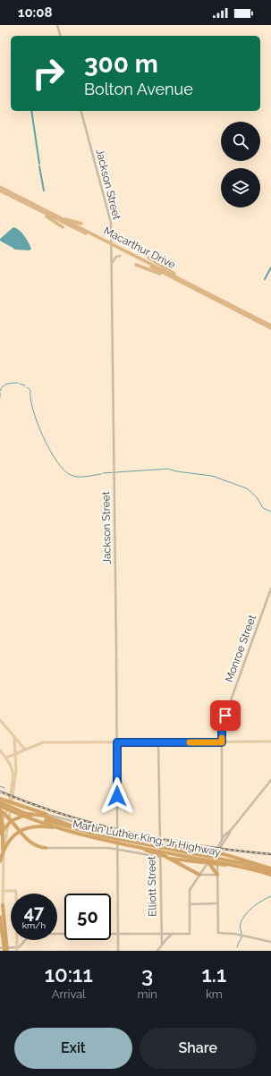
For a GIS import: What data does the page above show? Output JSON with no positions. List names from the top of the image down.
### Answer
{
  "streets": {
    "highway": ["Macarthur Drive", "Martin Luther King, Jr Highway"],
    "main road": ["Jackson Street", "Monroe Street", "Elliott Street"]
  },
  "page": {
    "status": "10:08",
    "turn": ["300 m", "Bolton Avenue"],
    "speed": "47 km/h",
    "limit": "50",
    "eta": [
      "10:11",
      "Arrival",
      "3",
      "min",
      "1.1",
      "km"
    ],
    "buttons": ["Exit", "Share"]
  }
}
